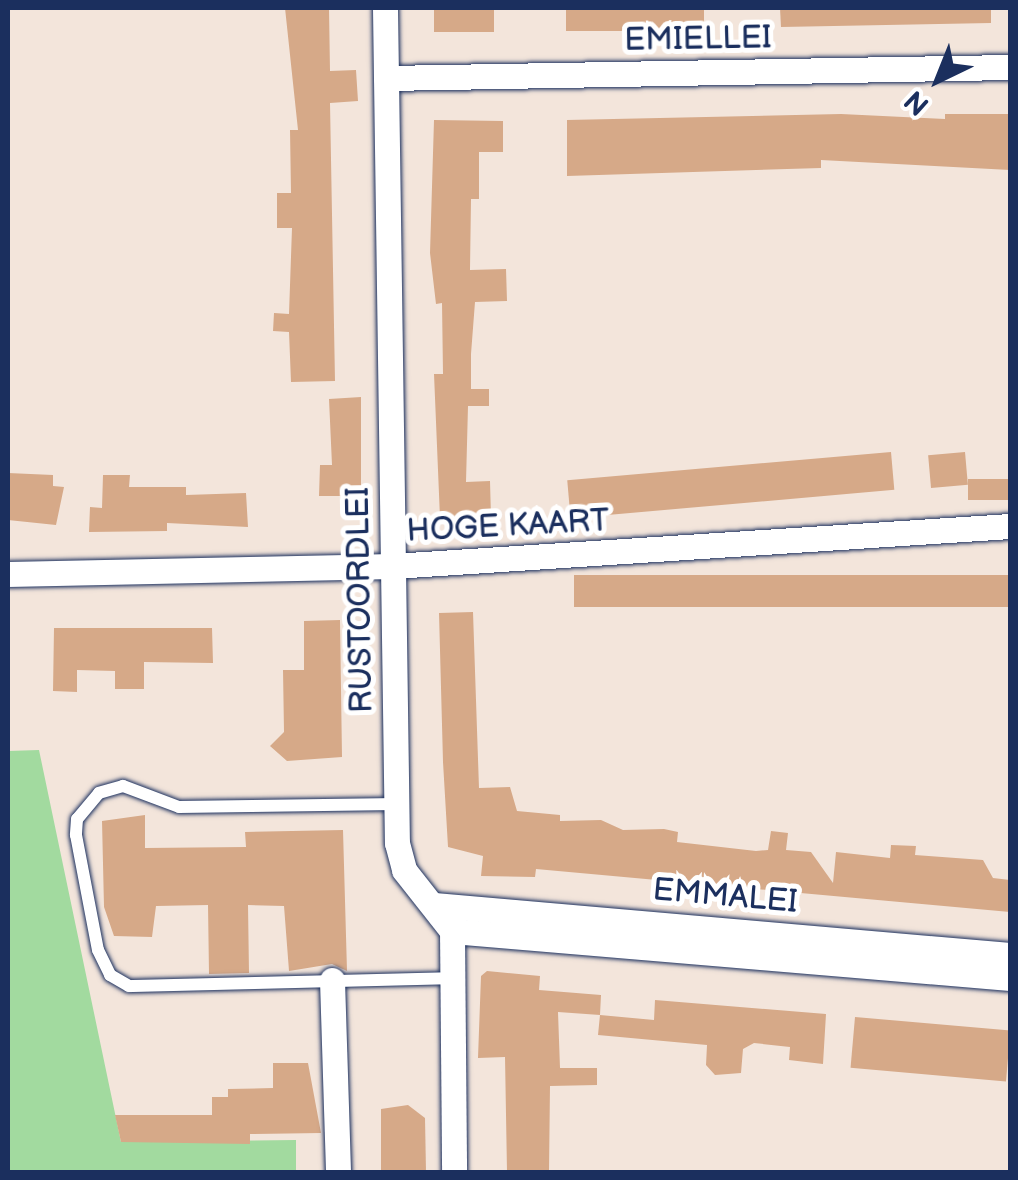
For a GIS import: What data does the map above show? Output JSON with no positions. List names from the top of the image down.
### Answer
{
  "streets": {
    "street": [
      "EMIELLEI",
      "HOGE KAART",
      "RUSTOORDLEI",
      "EMMALEI"
    ]
  },
  "crossings": [
    ["EMIELLEI", "RUSTOORDLEI"],
    ["HOGE KAART", "RUSTOORDLEI"],
    ["RUSTOORDLEI", "EMMALEI"]
  ],
  "north": "bottom left"
}
